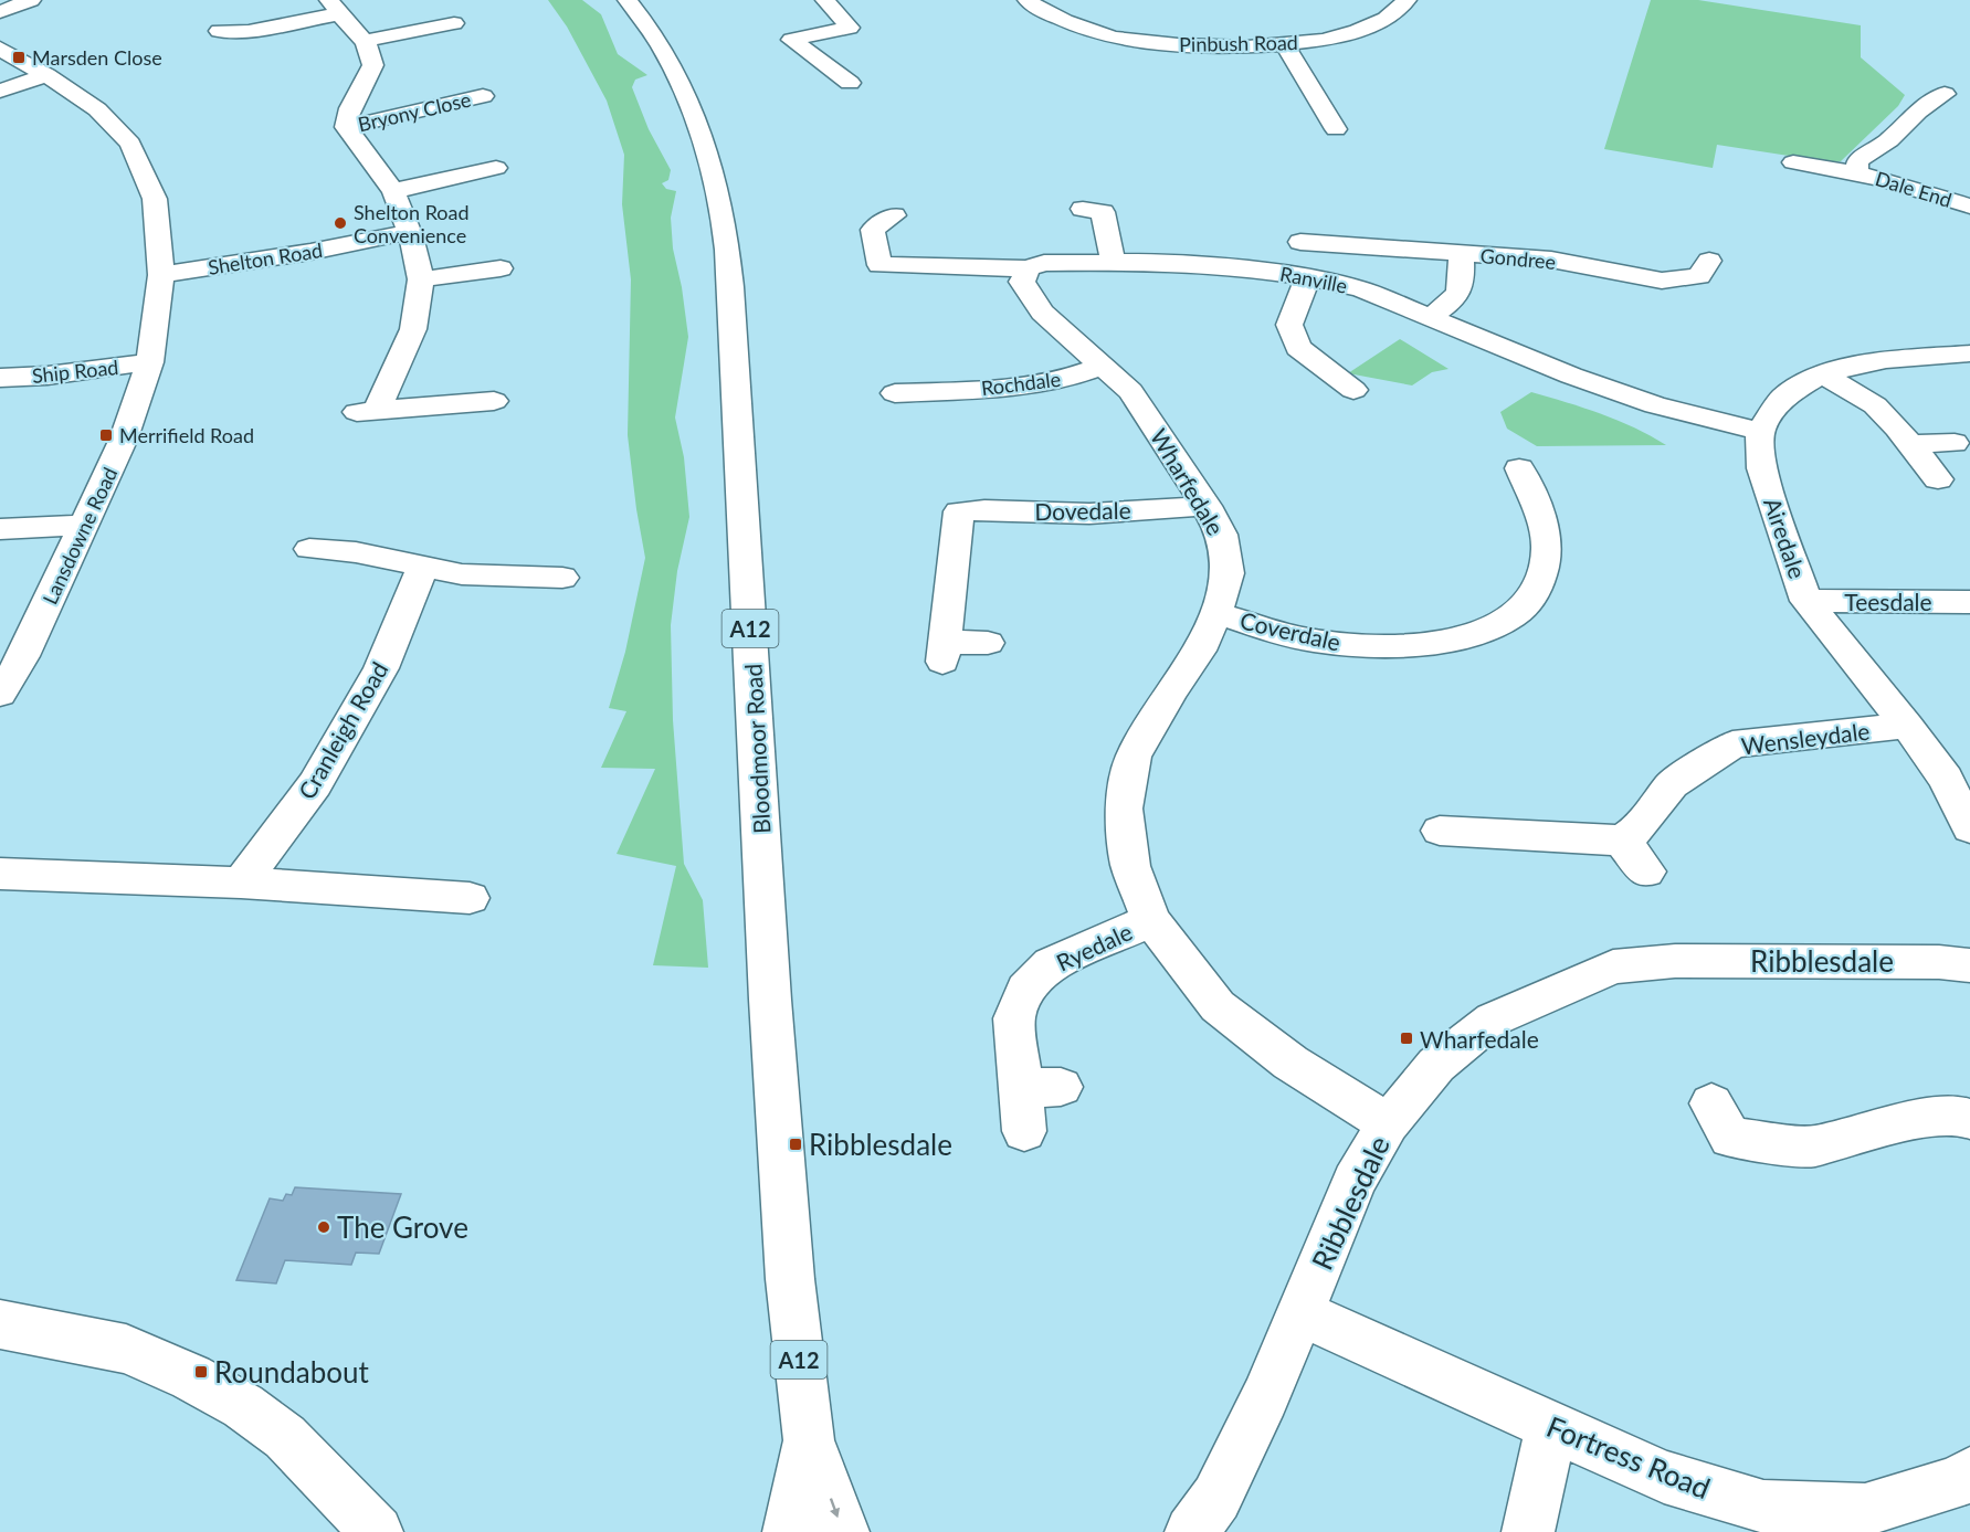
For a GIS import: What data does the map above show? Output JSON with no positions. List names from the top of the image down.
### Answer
{
  "streets": {
    "main road": [
      "Pinbush Road",
      "Bryony Close",
      "Dale End",
      "Shelton Road",
      "Gondree",
      "Ranville",
      "Ship Road",
      "Rochdale",
      "Wharfedale",
      "Dovedale",
      "Lansdowne Road",
      "Airedale",
      "Teesdale",
      "A12",
      "Coverdale",
      "Cranleigh Road",
      "Wensleydale",
      "Bloodmoor Road",
      "Ryedale",
      "Ribblesdale",
      "Fortress Road"
    ]
  },
  "crossings": [
    ["Shelton Road", "Lansdowne Road"],
    ["Ranville", "Wharfedale"],
    ["Ranville", "Airedale"],
    ["Ship Road", "Lansdowne Road"],
    ["Rochdale", "Wharfedale"],
    ["Wharfedale", "Dovedale"],
    ["Wharfedale", "Coverdale"],
    ["Wharfedale", "Ryedale"],
    ["Wharfedale", "Ribblesdale"],
    ["Airedale", "Teesdale"],
    ["Airedale", "Wensleydale"],
    ["A12", "Bloodmoor Road"],
    ["Ribblesdale", "Fortress Road"]
  ],
  "places": {
    "transit": [
      "Marsden Close",
      "Merrifield Road",
      "Wharfedale",
      "Ribblesdale",
      "Roundabout"
    ],
    "other": ["Shelton Road Convenience", "The Grove"]
  }
}
